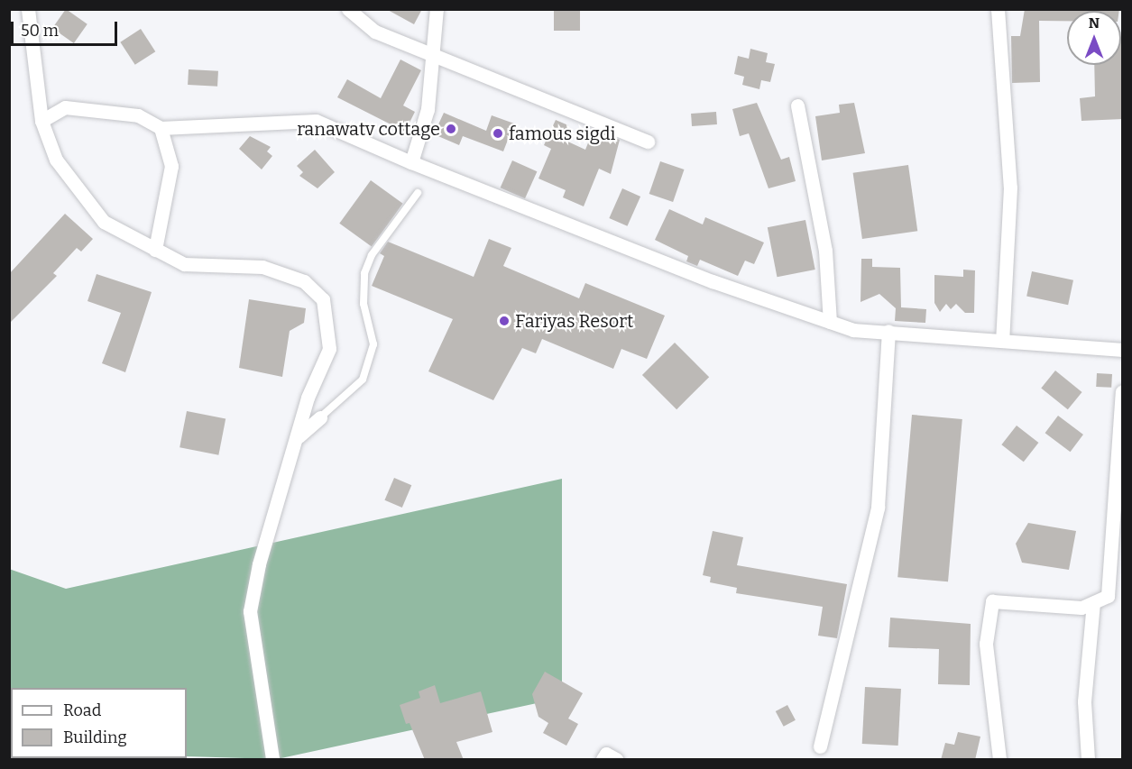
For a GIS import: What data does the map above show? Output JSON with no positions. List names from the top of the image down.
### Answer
{
  "places": ["ranawatv cottage", "famous sigdi", "Fariyas Resort"],
  "legend": ["Road", "Building"],
  "scale_bar": "50 m",
  "north": "top"
}
